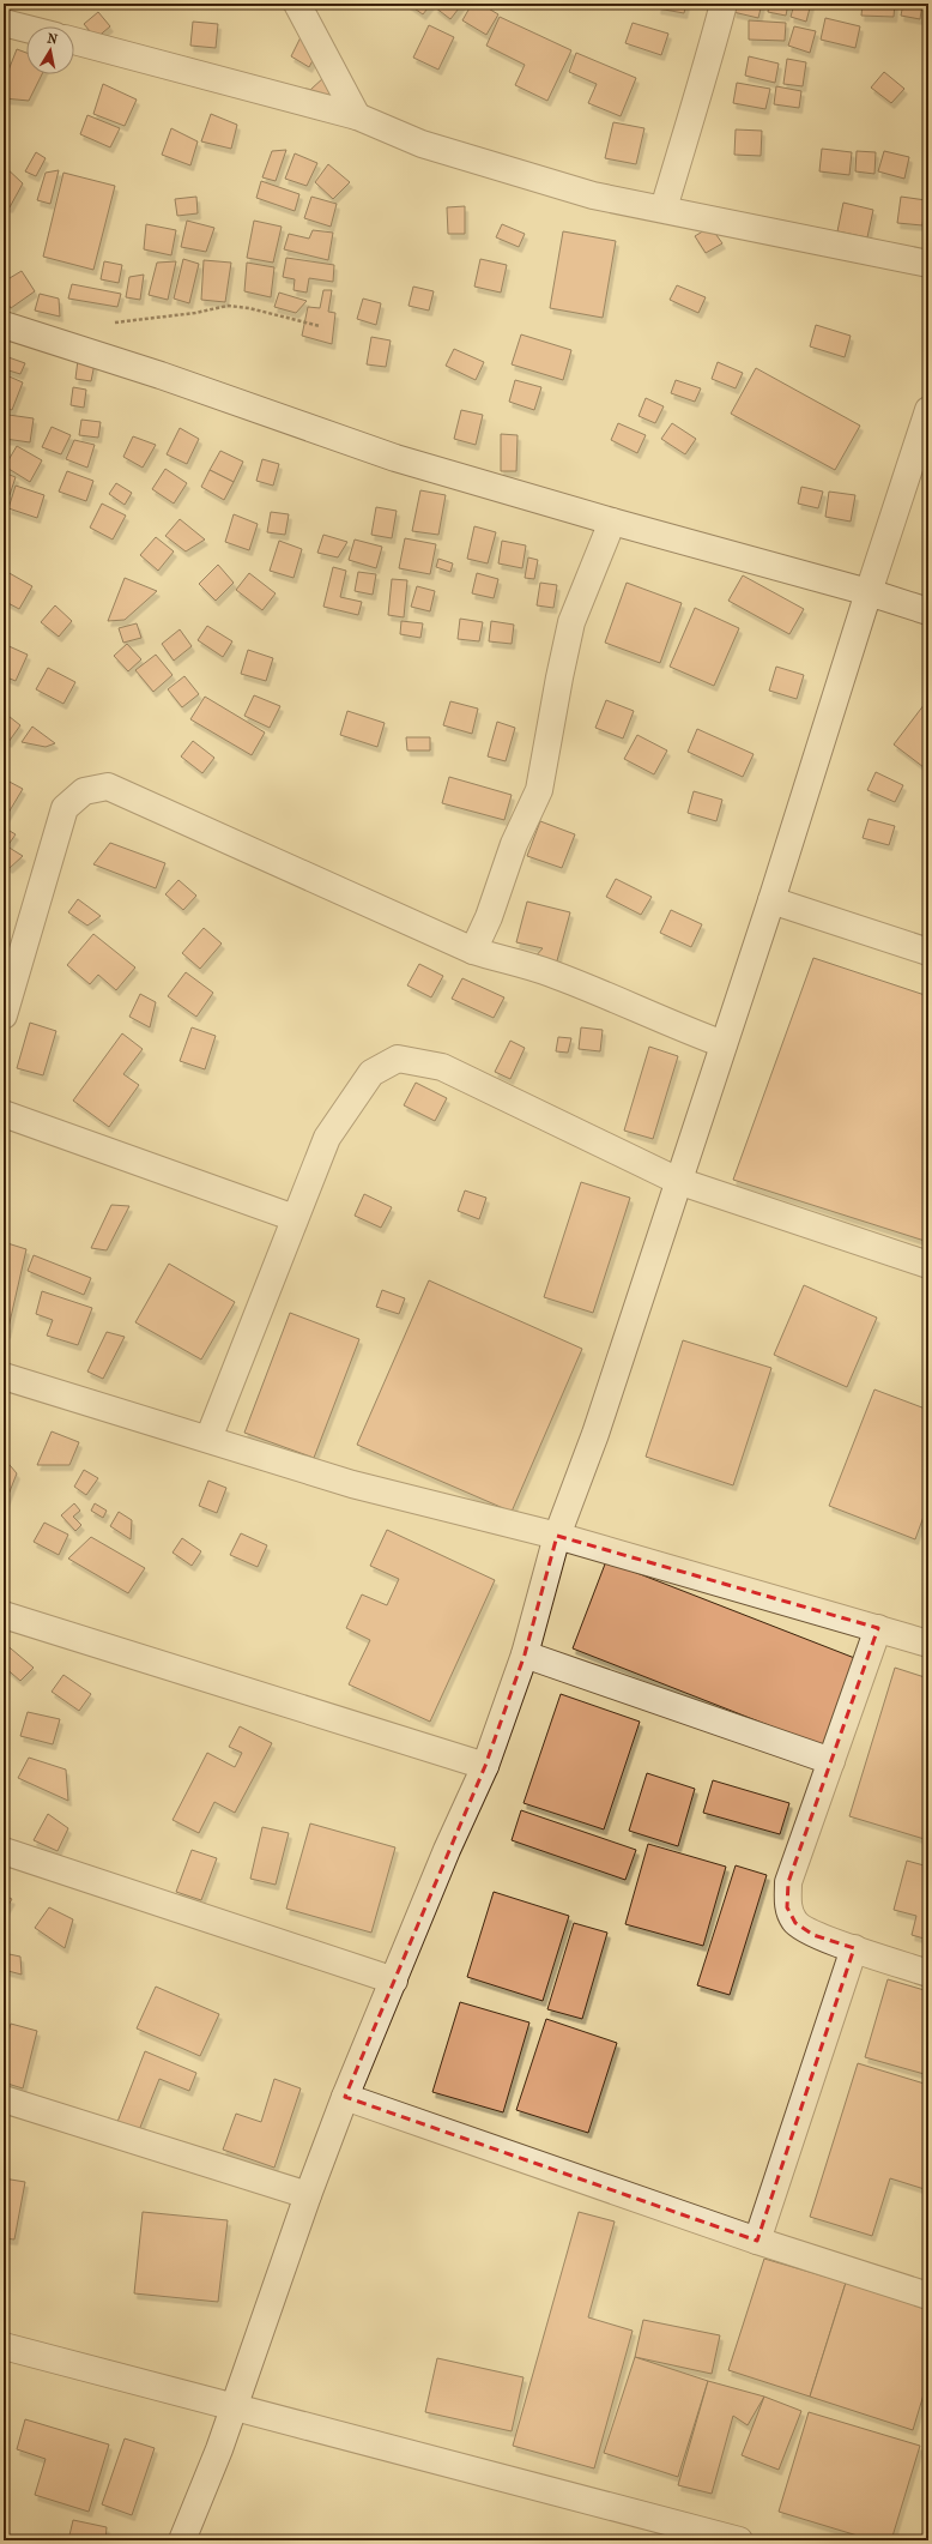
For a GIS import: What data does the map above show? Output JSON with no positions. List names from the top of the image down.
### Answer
{
  "north": "top"
}
